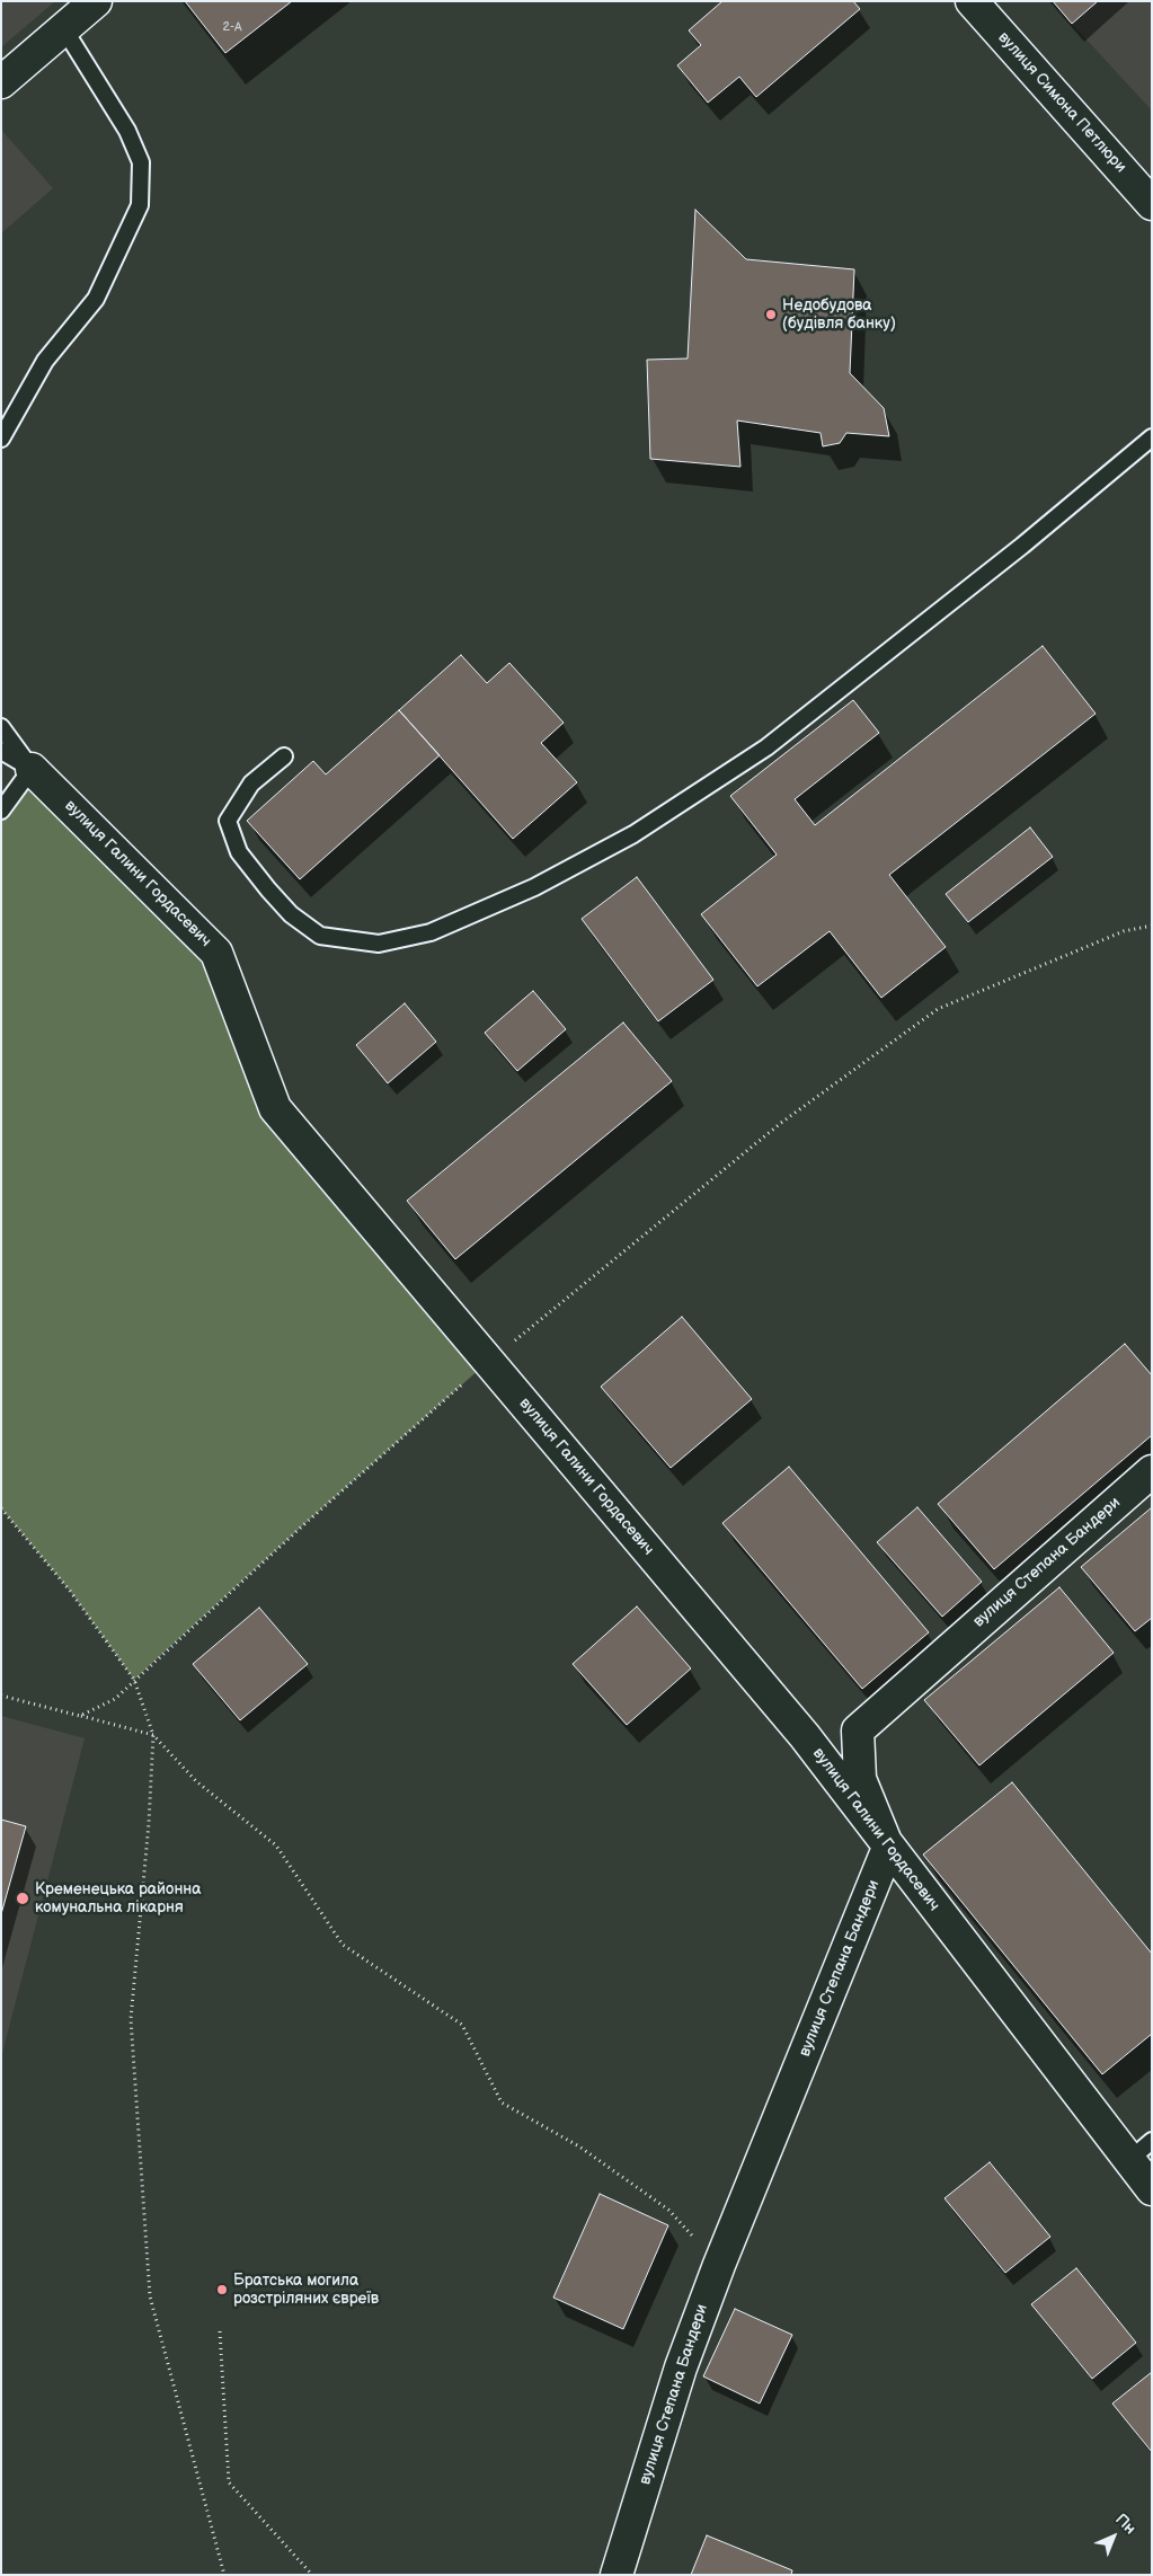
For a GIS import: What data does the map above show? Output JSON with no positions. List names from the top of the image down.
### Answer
{
  "streets": {
    "main road": ["вулиця Симона Петлюри", "вулиця Галини Гордасевич", "вулиця Степана Бандери"]
  },
  "crossings": [
    ["вулиця Галини Гордасевич", "вулиця Степана Бандери"]
  ],
  "places": ["Недобудова (будівля банку)", "Кременецька районна комунальна лікарня", "Братська могила розстріляних євреїв"],
  "house_numbers": ["2-А"],
  "north": "top right"
}
